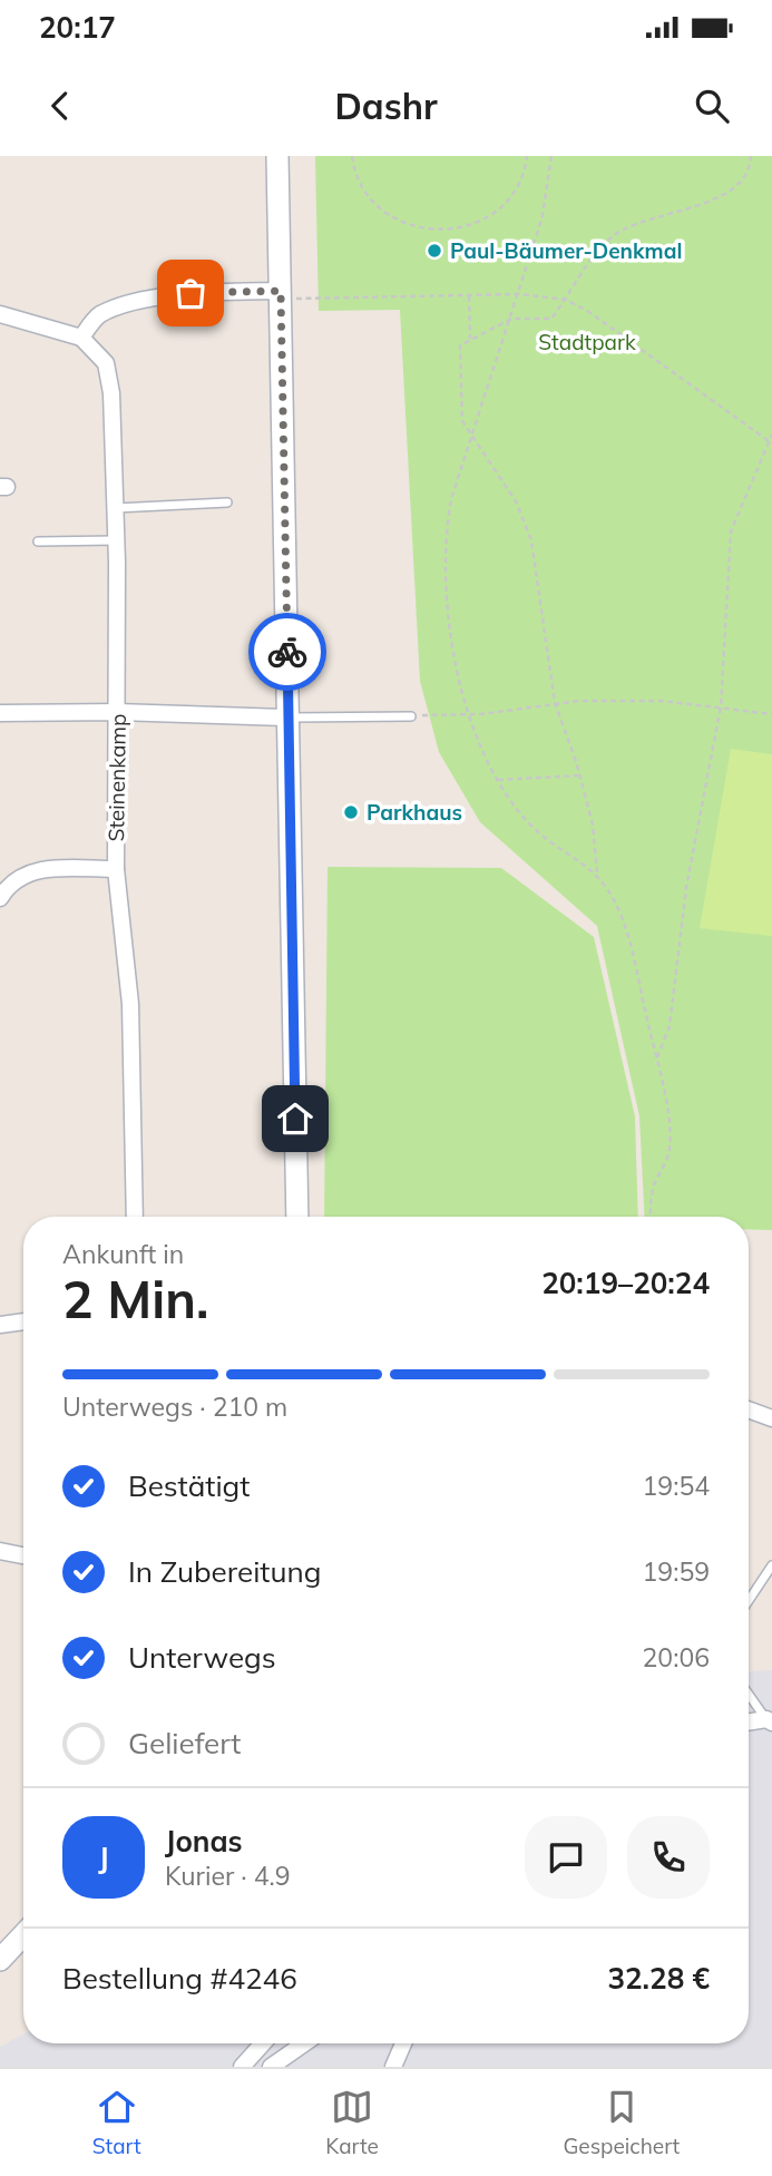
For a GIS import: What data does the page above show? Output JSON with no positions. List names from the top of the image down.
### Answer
{
  "streets": {
    "street": ["Steinenkamp"]
  },
  "parks": ["Stadtpark"],
  "places": ["Paul-Bäumer-Denkmal", "Parkhaus"],
  "page": {
    "status": "20:17",
    "header": "Dashr",
    "heading": ["2 Min.", "Ankunft in", "20:19–20:24"],
    "panel": [
      "Jonas",
      "Kurier · 4.9",
      "Bestellung #4246",
      "32.28 €"
    ],
    "bar": "Unterwegs · 210 m",
    "list": [
      ["Bestätigt", "19:54"],
      ["In Zubereitung", "19:59"],
      ["Unterwegs", "20:06"],
      "Geliefert"
    ],
    "round": "J",
    "tabs": ["Start", "Karte", "Gespeichert"]
  }
}
